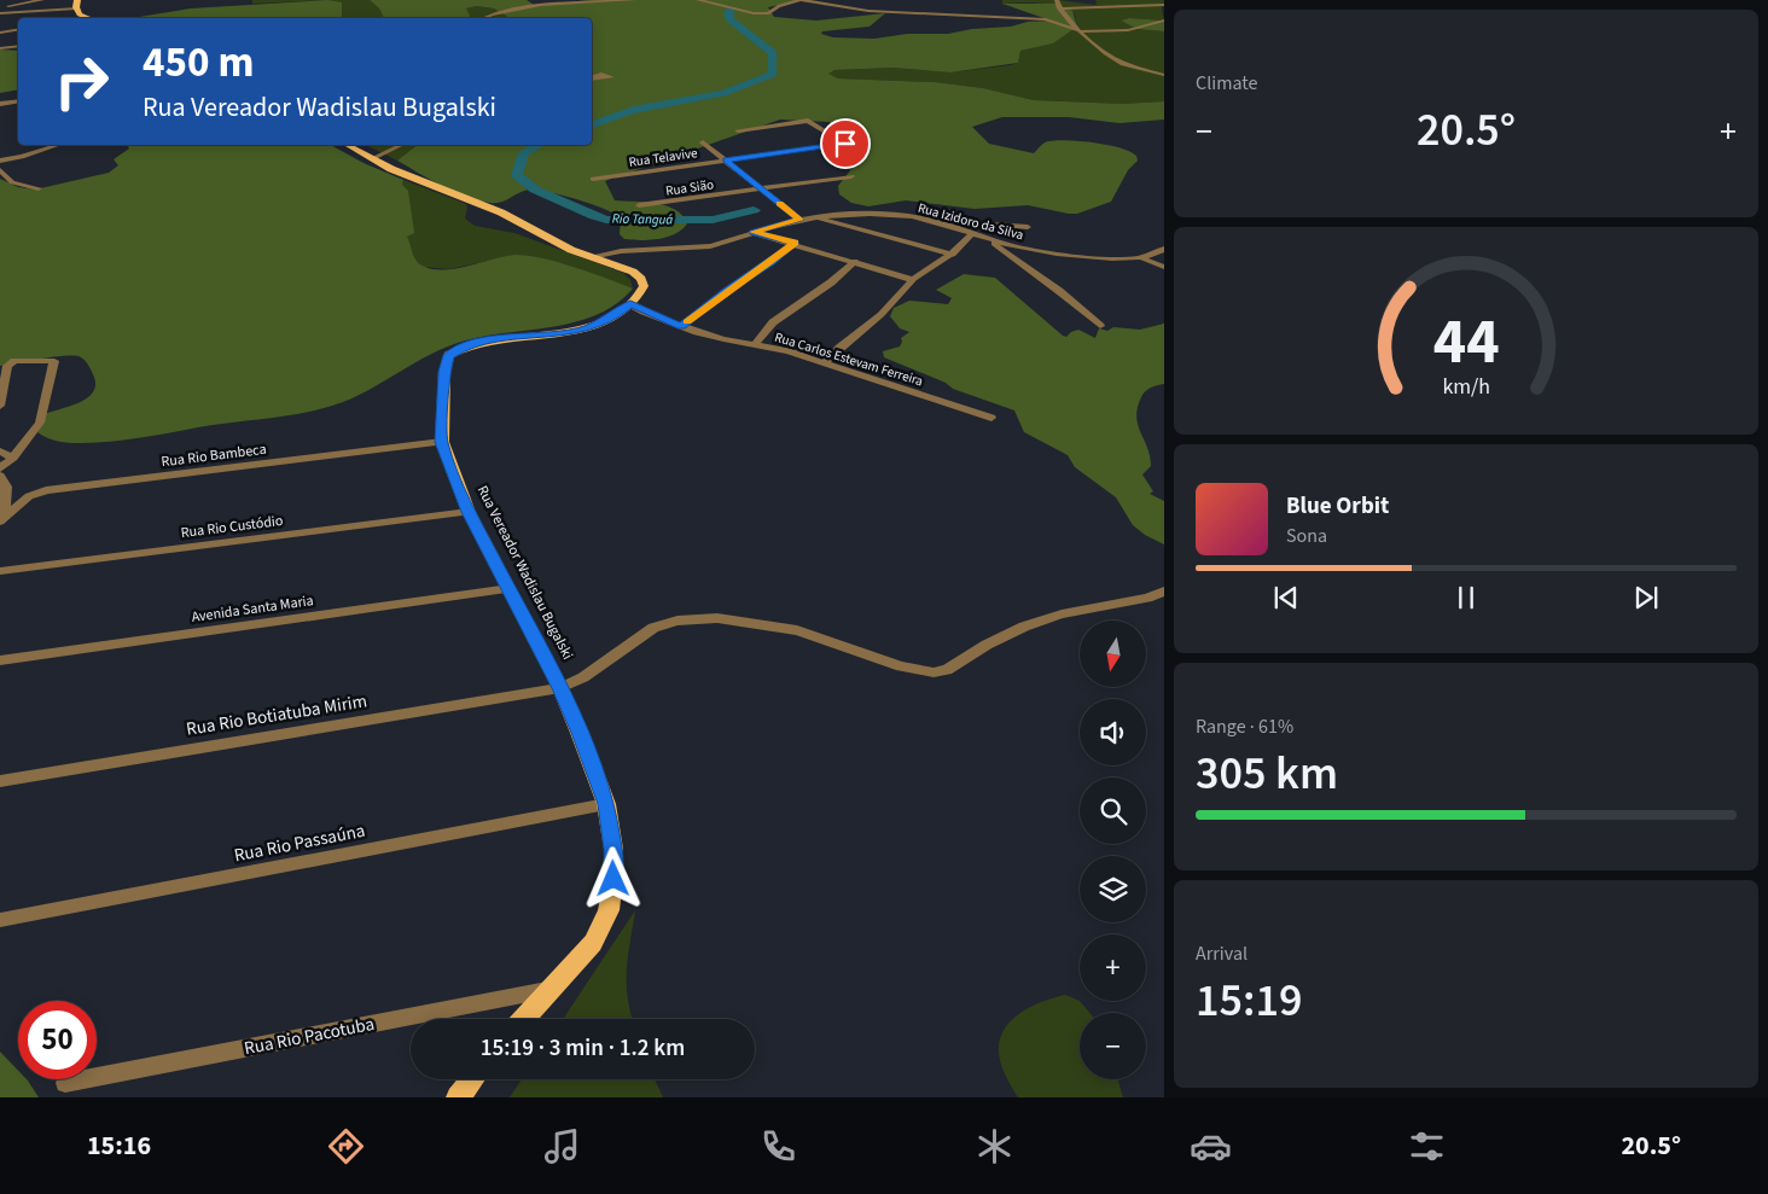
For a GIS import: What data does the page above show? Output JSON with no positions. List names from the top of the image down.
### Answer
{
  "streets": {
    "main road": ["Rua Vereador Wadislau Bugalski"],
    "street": [
      "Rua Telavive",
      "Rua Sião",
      "Rua Izidoro da Silva",
      "Rua Carlos Estevam Ferreira",
      "Rua Rio Bambeca",
      "Rua Rio Custódio",
      "Avenida Santa Maria",
      "Rua Rio Botiatuba Mirim",
      "Rua Rio Passaúna",
      "Rua Rio Pacotuba"
    ]
  },
  "crossings": [
    ["Rua Carlos Estevam Ferreira", "Rua Vereador Wadislau Bugalski"],
    ["Rua Rio Bambeca", "Rua Vereador Wadislau Bugalski"],
    ["Rua Rio Custódio", "Rua Vereador Wadislau Bugalski"],
    ["Rua Vereador Wadislau Bugalski", "Avenida Santa Maria"],
    ["Rua Vereador Wadislau Bugalski", "Rua Rio Botiatuba Mirim"],
    ["Rua Vereador Wadislau Bugalski", "Rua Rio Passaúna"],
    ["Rua Vereador Wadislau Bugalski", "Rua Rio Pacotuba"]
  ],
  "water": ["Rio Tanguá"],
  "north": "bottom",
  "page": {
    "tile": [
      "Climate",
      ["Range · 61%", "305 km"],
      ["Arrival", "15:19"]
    ],
    "turn": ["450 m", "Rua Vereador Wadislau Bugalski"],
    "heat": ["−", "20.5°", "+"],
    "song": ["Blue Orbit", "Sona"],
    "map_buttons": ["+", "−"],
    "limit": "50",
    "trip": "15:19 · 3 min · 1.2 km",
    "tabs": ["15:16", "20.5°"],
    "gauge": ["44", "km/h"]
  }
}
